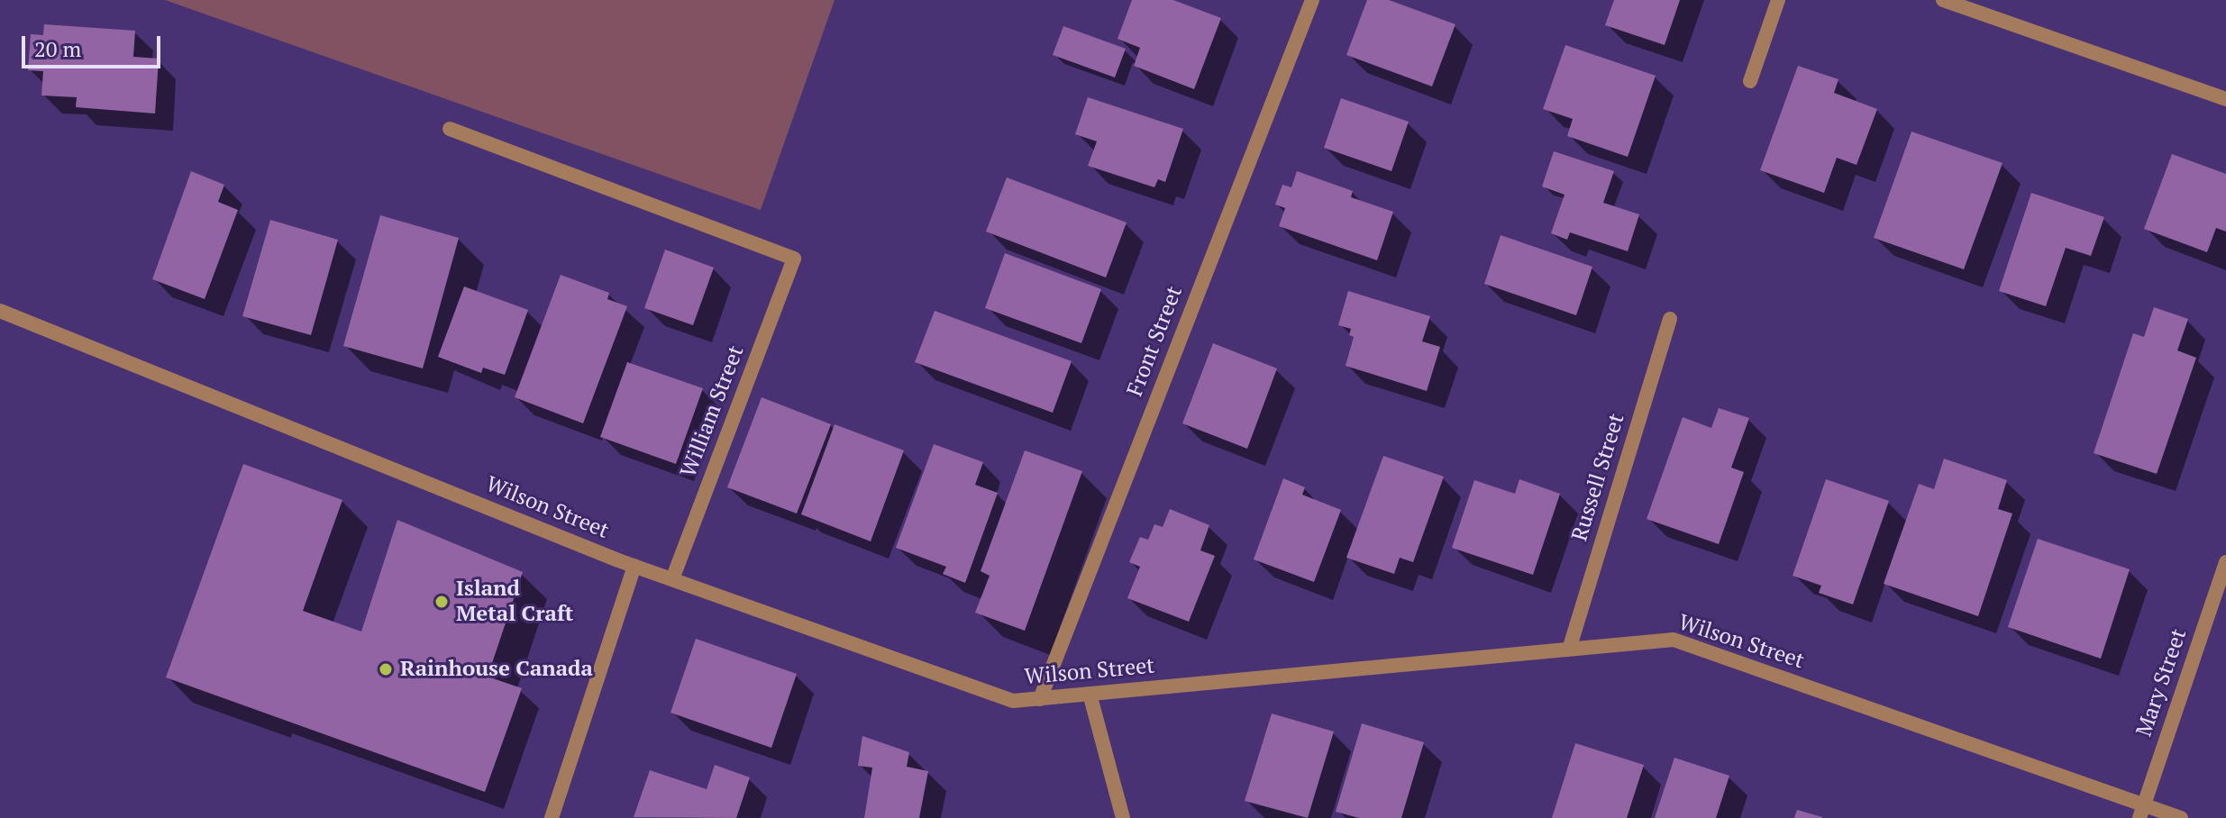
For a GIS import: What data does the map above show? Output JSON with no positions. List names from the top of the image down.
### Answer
{
  "streets": {
    "street": [
      "Front Street",
      "William Street",
      "Russell Street",
      "Wilson Street",
      "Mary Street"
    ]
  },
  "crossings": [
    ["Front Street", "Wilson Street"],
    ["William Street", "Wilson Street"],
    ["Russell Street", "Wilson Street"],
    ["Wilson Street", "Mary Street"]
  ],
  "places": ["Island Metal Craft", "Rainhouse Canada"],
  "scale_bar": "20 m"
}
